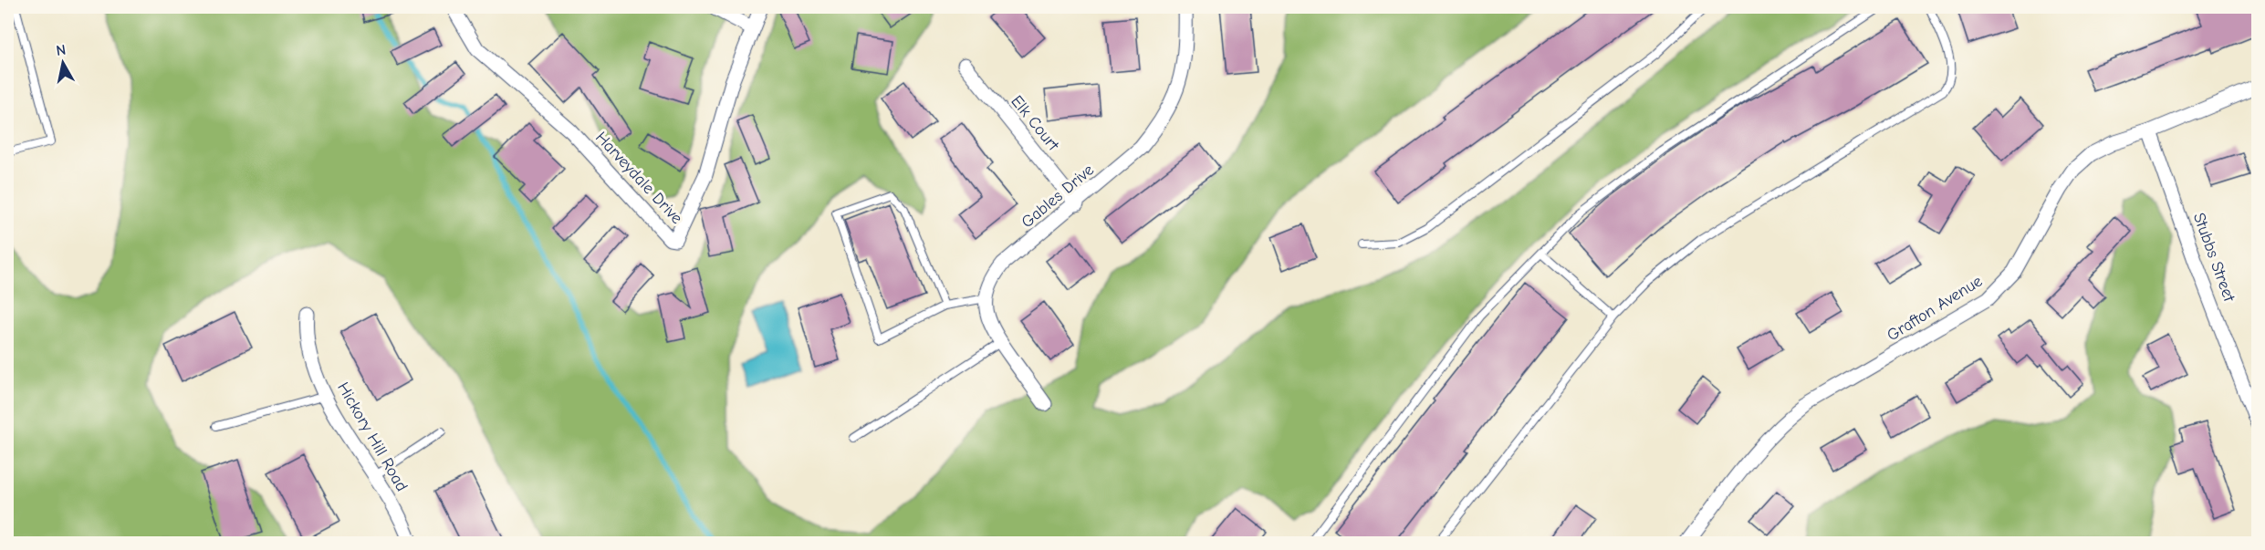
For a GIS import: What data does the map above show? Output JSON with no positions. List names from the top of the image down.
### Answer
{
  "streets": {
    "street": [
      "Elk Court",
      "Harveydale Drive",
      "Gables Drive",
      "Stubbs Street",
      "Grafton Avenue",
      "Hickory Hill Road"
    ]
  },
  "crossings": [
    ["Elk Court", "Gables Drive"],
    ["Stubbs Street", "Grafton Avenue"]
  ],
  "north": "top"
}
